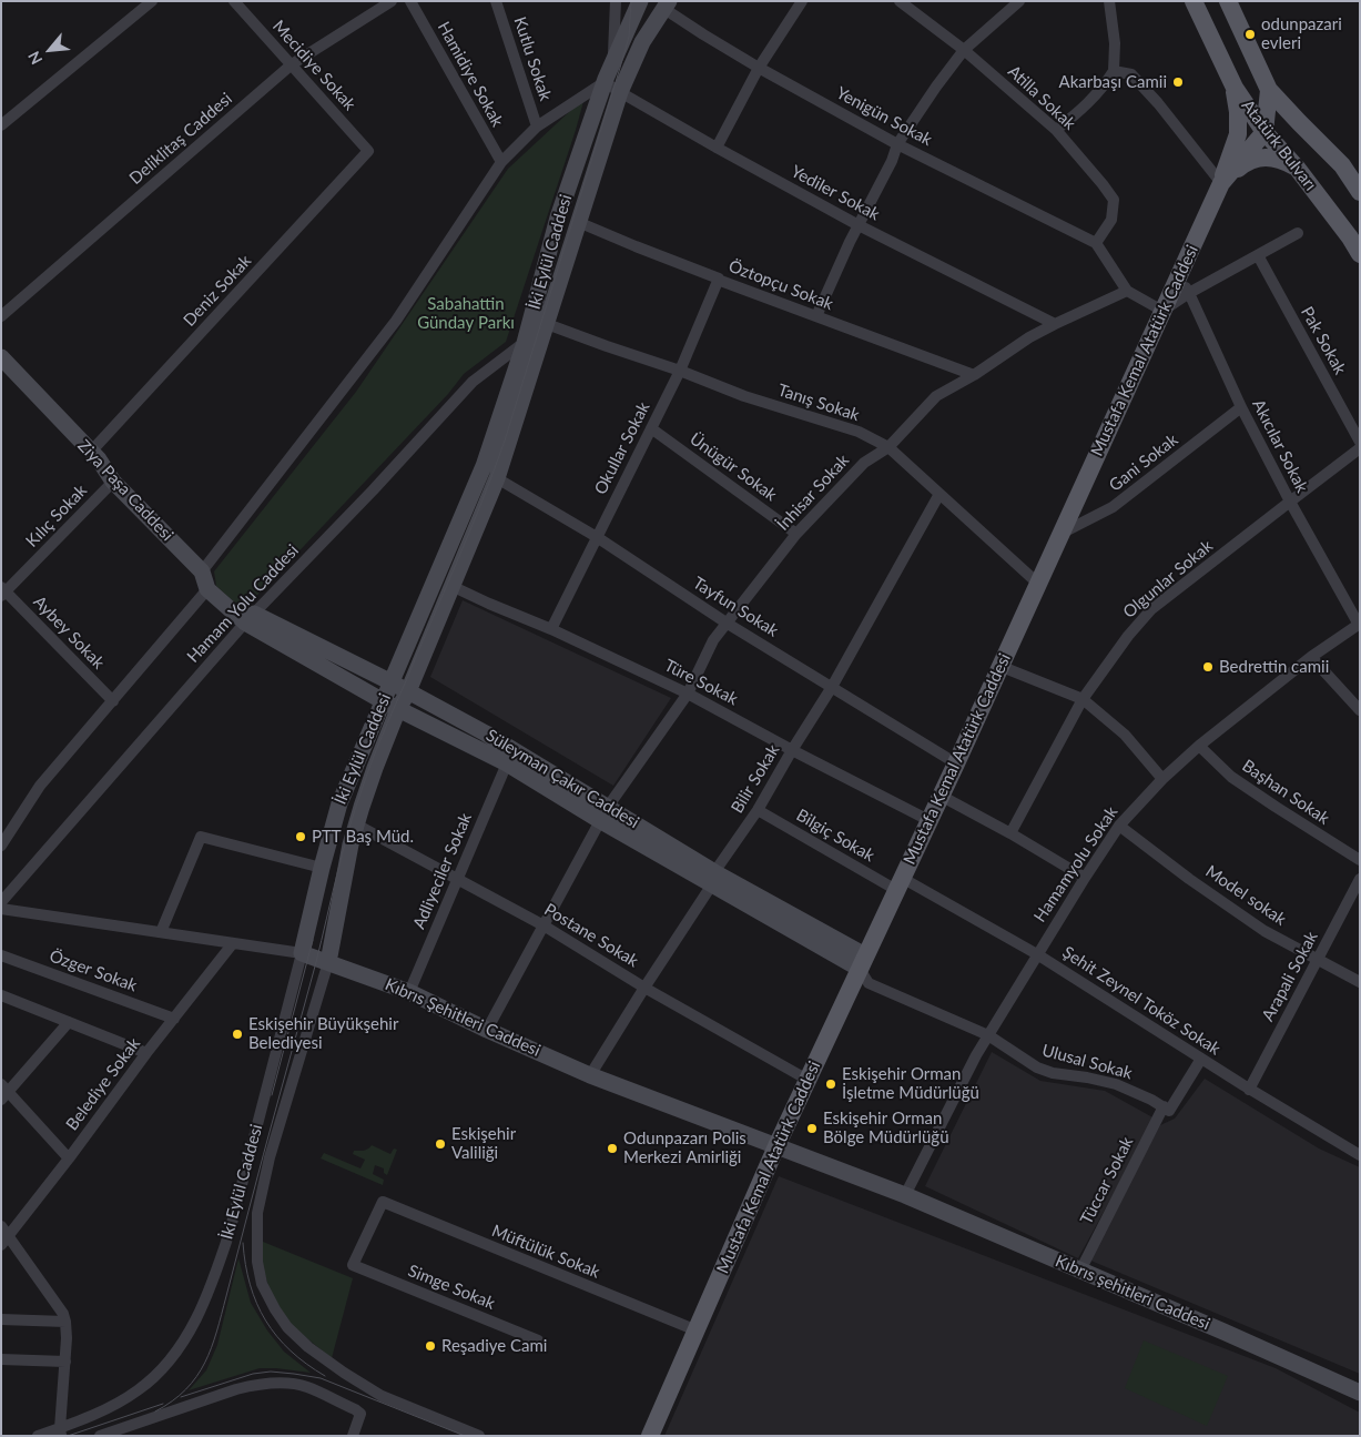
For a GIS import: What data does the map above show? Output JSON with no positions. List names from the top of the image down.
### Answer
{
  "streets": {
    "main road": [
      "Atatürk Bulvarı",
      "İki Eylül Caddesi",
      "Mustafa Kemal Atatürk Caddesi",
      "Ziya Paşa Caddesi",
      "Süleyman Çakır Caddesi",
      "Kıbrıs Şehitleri Caddesi",
      "Kıbrıs şehitleri Caddesi"
    ],
    "street": [
      "Kutlu Sokak",
      "Mecidiye Sokak",
      "Hamidiye Sokak",
      "Atilla Sokak",
      "Yenigün Sokak",
      "Deliklitaş Caddesi",
      "Yediler Sokak",
      "Öztopçu Sokak",
      "Deniz Sokak",
      "Pak Sokak",
      "Tanış Sokak",
      "Akıcılar Sokak",
      "Okullar Sokak",
      "Gani Sokak",
      "Ünügür Sokak",
      "İnhisar Sokak",
      "Kılıç Sokak",
      "Olgunlar Sokak",
      "Hamam Yolu Caddesi",
      "Tayfun Sokak",
      "Aybey Sokak",
      "Türe Sokak",
      "Bilir Sokak",
      "Başhan Sokak",
      "Bilgiç Sokak",
      "Hamamyolu Sokak",
      "Adliyeciler Sokak",
      "Model sokak",
      "Postane Sokak",
      "Özger Sokak",
      "Arapali Sokak",
      "Şehit Zeynel Toköz Sokak",
      "Ulusal Sokak",
      "Belediye Sokak",
      "Tüccar Sokak",
      "Müftülük Sokak",
      "Simge Sokak"
    ]
  },
  "crossings": [
    ["Mecidiye Sokak", "Deliklitaş Caddesi"],
    ["Mecidiye Sokak", "Deniz Sokak"],
    ["Atilla Sokak", "Yenigün Sokak"],
    ["Yenigün Sokak", "İki Eylül Caddesi"],
    ["Atatürk Bulvarı", "Mustafa Kemal Atatürk Caddesi"],
    ["Yediler Sokak", "İki Eylül Caddesi"],
    ["Yediler Sokak", "İnhisar Sokak"],
    ["İki Eylül Caddesi", "Öztopçu Sokak"],
    ["İki Eylül Caddesi", "Tanış Sokak"],
    ["İki Eylül Caddesi", "Hamam Yolu Caddesi"],
    ["İki Eylül Caddesi", "Tayfun Sokak"],
    ["İki Eylül Caddesi", "Türe Sokak"],
    ["İki Eylül Caddesi", "Süleyman Çakır Caddesi"],
    ["İki Eylül Caddesi", "Postane Sokak"],
    ["İki Eylül Caddesi", "Kıbrıs Şehitleri Caddesi"],
    ["Öztopçu Sokak", "Okullar Sokak"],
    ["Öztopçu Sokak", "İnhisar Sokak"],
    ["Deniz Sokak", "Ziya Paşa Caddesi"],
    ["Mustafa Kemal Atatürk Caddesi", "Tanış Sokak"],
    ["Mustafa Kemal Atatürk Caddesi", "Akıcılar Sokak"],
    ["Mustafa Kemal Atatürk Caddesi", "Gani Sokak"],
    ["Mustafa Kemal Atatürk Caddesi", "Tayfun Sokak"],
    ["Mustafa Kemal Atatürk Caddesi", "Türe Sokak"],
    ["Mustafa Kemal Atatürk Caddesi", "Süleyman Çakır Caddesi"],
    ["Mustafa Kemal Atatürk Caddesi", "Bilgiç Sokak"],
    ["Mustafa Kemal Atatürk Caddesi", "Postane Sokak"],
    ["Mustafa Kemal Atatürk Caddesi", "Şehit Zeynel Toköz Sokak"],
    ["Mustafa Kemal Atatürk Caddesi", "Kıbrıs Şehitleri Caddesi"],
    ["Mustafa Kemal Atatürk Caddesi", "Ulusal Sokak"],
    ["Mustafa Kemal Atatürk Caddesi", "Müftülük Sokak"],
    ["Tanış Sokak", "Okullar Sokak"],
    ["Tanış Sokak", "İnhisar Sokak"],
    ["Tanış Sokak", "Bilir Sokak"],
    ["Akıcılar Sokak", "Gani Sokak"],
    ["Akıcılar Sokak", "Olgunlar Sokak"],
    ["Akıcılar Sokak", "Hamamyolu Sokak"],
    ["Okullar Sokak", "Ünügür Sokak"],
    ["Okullar Sokak", "Tayfun Sokak"],
    ["Okullar Sokak", "Türe Sokak"],
    ["Ünügür Sokak", "İnhisar Sokak"],
    ["Ziya Paşa Caddesi", "Kılıç Sokak"],
    ["Ziya Paşa Caddesi", "Hamam Yolu Caddesi"],
    ["İnhisar Sokak", "Tayfun Sokak"],
    ["İnhisar Sokak", "Türe Sokak"],
    ["İnhisar Sokak", "Süleyman Çakır Caddesi"],
    ["İnhisar Sokak", "Postane Sokak"],
    ["İnhisar Sokak", "Kıbrıs Şehitleri Caddesi"],
    ["Kılıç Sokak", "Aybey Sokak"],
    ["Hamam Yolu Caddesi", "Aybey Sokak"],
    ["Hamam Yolu Caddesi", "Süleyman Çakır Caddesi"],
    ["Tayfun Sokak", "Bilir Sokak"],
    ["Türe Sokak", "Bilir Sokak"],
    ["Süleyman Çakır Caddesi", "Bilir Sokak"],
    ["Süleyman Çakır Caddesi", "Adliyeciler Sokak"],
    ["Süleyman Çakır Caddesi", "Ulusal Sokak"],
    ["Bilir Sokak", "Bilgiç Sokak"],
    ["Bilir Sokak", "Postane Sokak"],
    ["Bilir Sokak", "Kıbrıs Şehitleri Caddesi"],
    ["Başhan Sokak", "Hamamyolu Sokak"],
    ["Bilgiç Sokak", "Şehit Zeynel Toköz Sokak"],
    ["Hamamyolu Sokak", "Model sokak"],
    ["Hamamyolu Sokak", "Şehit Zeynel Toköz Sokak"],
    ["Hamamyolu Sokak", "Kıbrıs Şehitleri Caddesi"],
    ["Hamamyolu Sokak", "Ulusal Sokak"],
    ["Hamamyolu Sokak", "Kıbrıs şehitleri Caddesi"],
    ["Adliyeciler Sokak", "Postane Sokak"],
    ["Adliyeciler Sokak", "Kıbrıs Şehitleri Caddesi"],
    ["Model sokak", "Arapali Sokak"],
    ["Özger Sokak", "Belediye Sokak"],
    ["Arapali Sokak", "Şehit Zeynel Toköz Sokak"],
    ["Kıbrıs Şehitleri Caddesi", "Belediye Sokak"],
    ["Kıbrıs Şehitleri Caddesi", "Kıbrıs şehitleri Caddesi"],
    ["Ulusal Sokak", "Tüccar Sokak"],
    ["Tüccar Sokak", "Kıbrıs şehitleri Caddesi"],
    ["Müftülük Sokak", "Simge Sokak"]
  ],
  "parks": ["Sabahattin Günday Parkı"],
  "places": [
    "odunpazari evleri",
    "Akarbaşı Camii",
    "Bedrettin camii",
    "PTT Baş Müd.",
    "Eskişehir Büyükşehir Belediyesi",
    "Eskişehir Orman İşletme Müdürlüğü",
    "Eskişehir Orman Bölge Müdürlüğü",
    "Eskişehir Valiliği",
    "Odunpazarı Polis Merkezi Amirliği",
    "Reşadiye Cami"
  ],
  "north": "bottom left"
}
